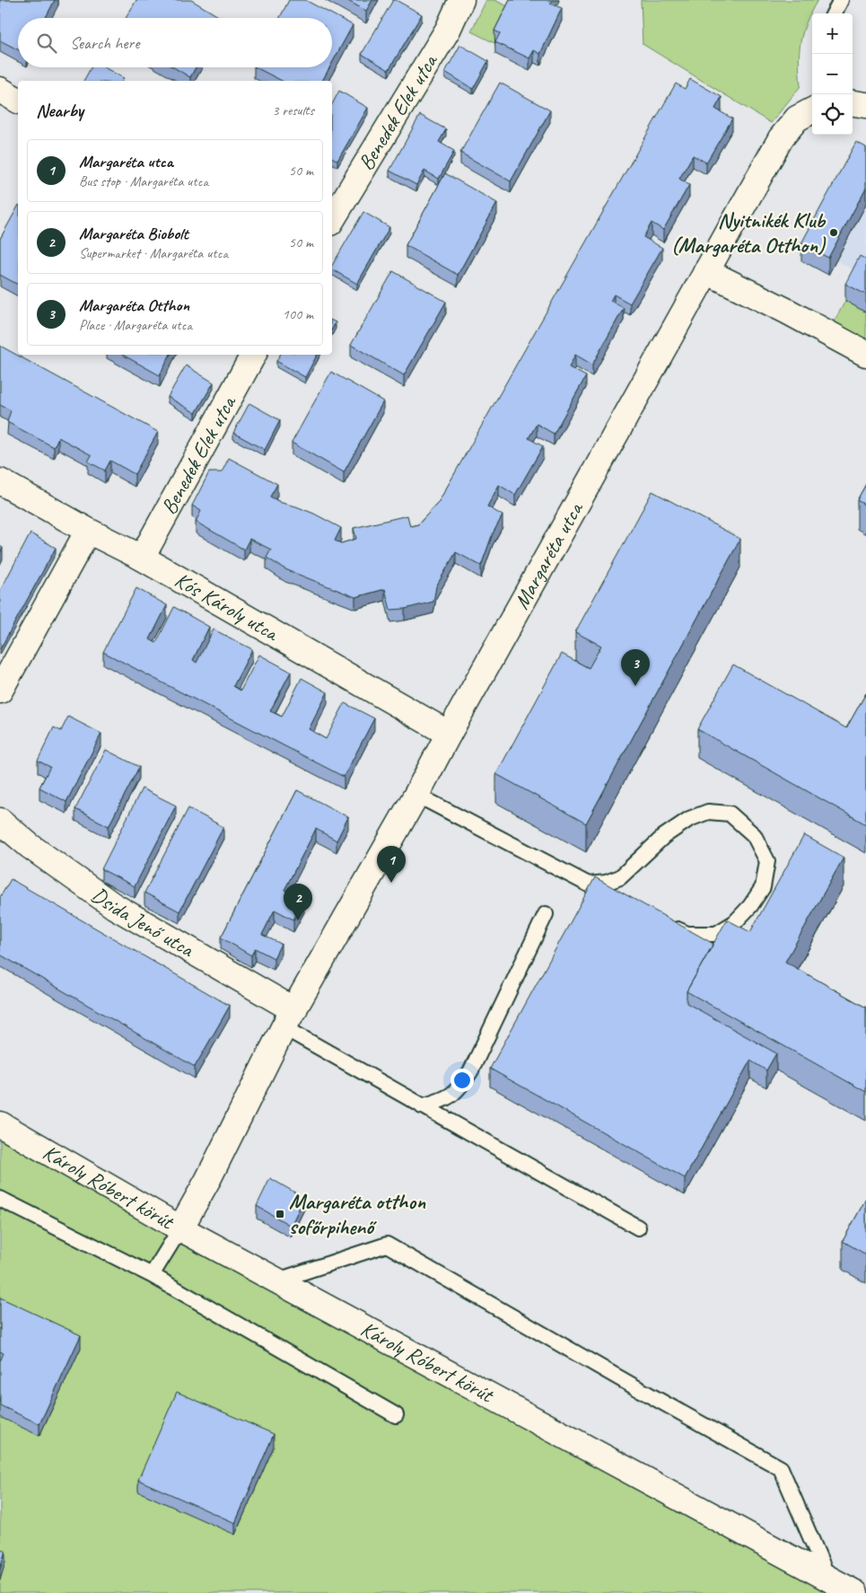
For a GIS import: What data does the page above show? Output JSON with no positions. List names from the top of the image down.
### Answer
{
  "streets": {
    "street": [
      "Benedek Elek utca",
      "Margaréta utca",
      "Kós Károly utca",
      "Dsida Jenő utca",
      "Károly Róbert körút"
    ]
  },
  "crossings": [
    ["Benedek Elek utca", "Kós Károly utca"],
    ["Margaréta utca", "Kós Károly utca"],
    ["Margaréta utca", "Dsida Jenő utca"],
    ["Margaréta utca", "Károly Róbert körút"]
  ],
  "places": {
    "other": ["Nyitnikék Klub (Margaréta Otthon)"],
    "transit": ["Margaréta otthon sofőrpihenő"]
  },
  "page": {
    "map_buttons": ["+", "−"],
    "search": "Search here",
    "heading": ["Nearby", "3 results"],
    "list": [
      {
        "mark": "1",
        "name": "Margaréta utca",
        "note": "Bus stop · Margaréta utca",
        "value": "50 m"
      },
      {
        "mark": "2",
        "name": "Margaréta Biobolt",
        "note": "Supermarket · Margaréta utca",
        "value": "50 m"
      },
      {
        "mark": "3",
        "name": "Margaréta Otthon",
        "note": "Place · Margaréta utca",
        "value": "100 m"
      }
    ],
    "pins": ["3", "1", "2"]
  }
}
